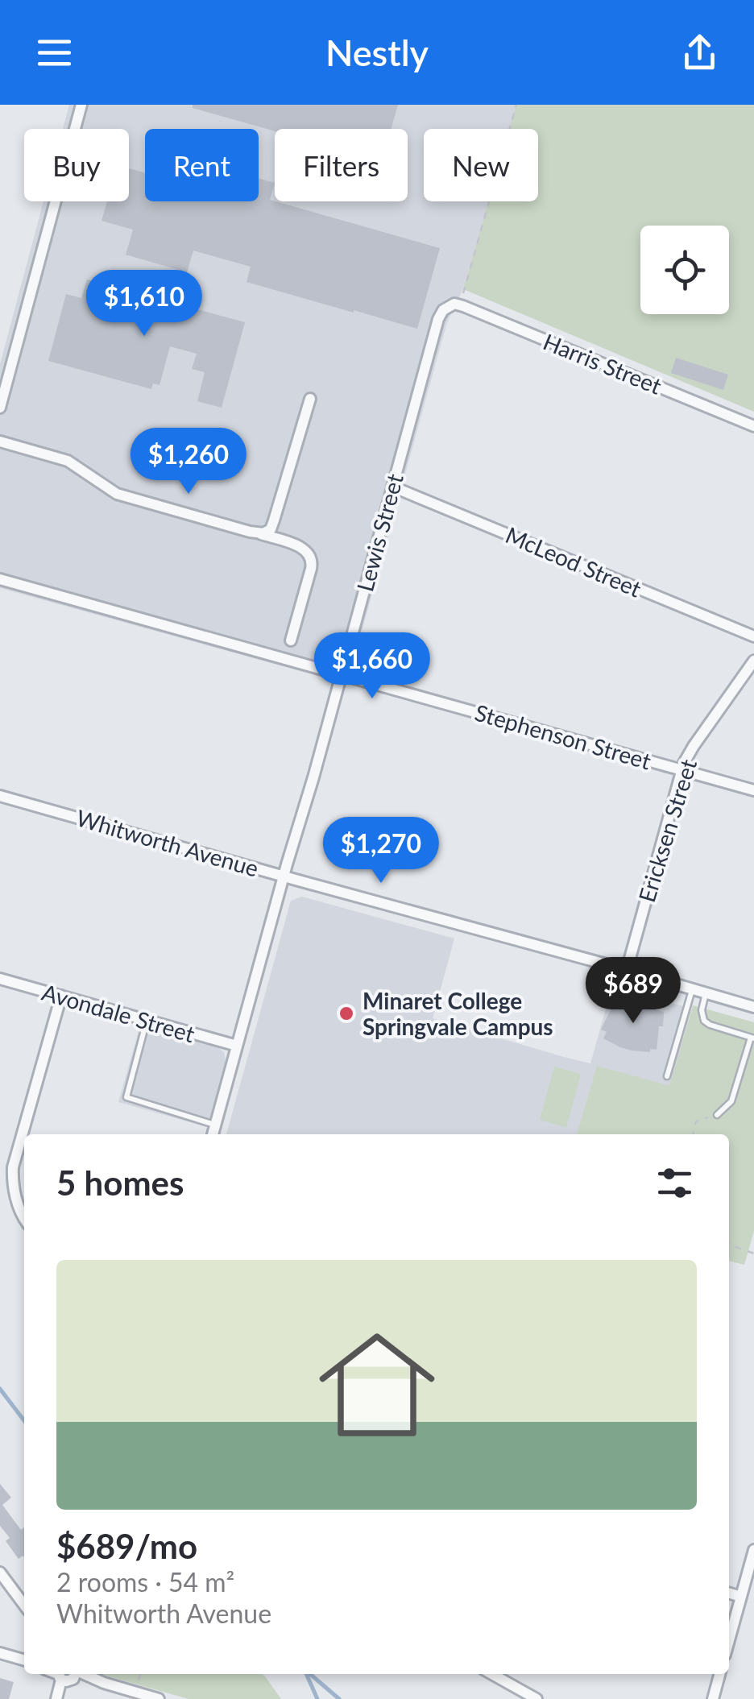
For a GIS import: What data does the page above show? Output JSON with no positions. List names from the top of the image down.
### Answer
{
  "streets": {
    "street": [
      "Harris Street",
      "Lewis Street",
      "McLeod Street",
      "Stephenson Street",
      "Ericksen Street",
      "Whitworth Avenue",
      "Avondale Street"
    ]
  },
  "crossings": [
    ["Harris Street", "Lewis Street"],
    ["Lewis Street", "McLeod Street"],
    ["Lewis Street", "Stephenson Street"],
    ["Lewis Street", "Whitworth Avenue"],
    ["Lewis Street", "Avondale Street"],
    ["Stephenson Street", "Ericksen Street"],
    ["Ericksen Street", "Whitworth Avenue"]
  ],
  "places": ["Minaret College Springvale Campus"],
  "page": {
    "header": "Nestly",
    "chip": [
      "Buy",
      "Rent",
      "Filters",
      "New"
    ],
    "price": [
      "$1,610",
      "$1,260",
      "$1,660",
      "$1,270",
      "$689"
    ],
    "heading": "5 homes",
    "list": [
      {
        "name": "$689/mo",
        "note": "2 rooms · 54 m² · Whitworth Avenue"
      }
    ]
  }
}
